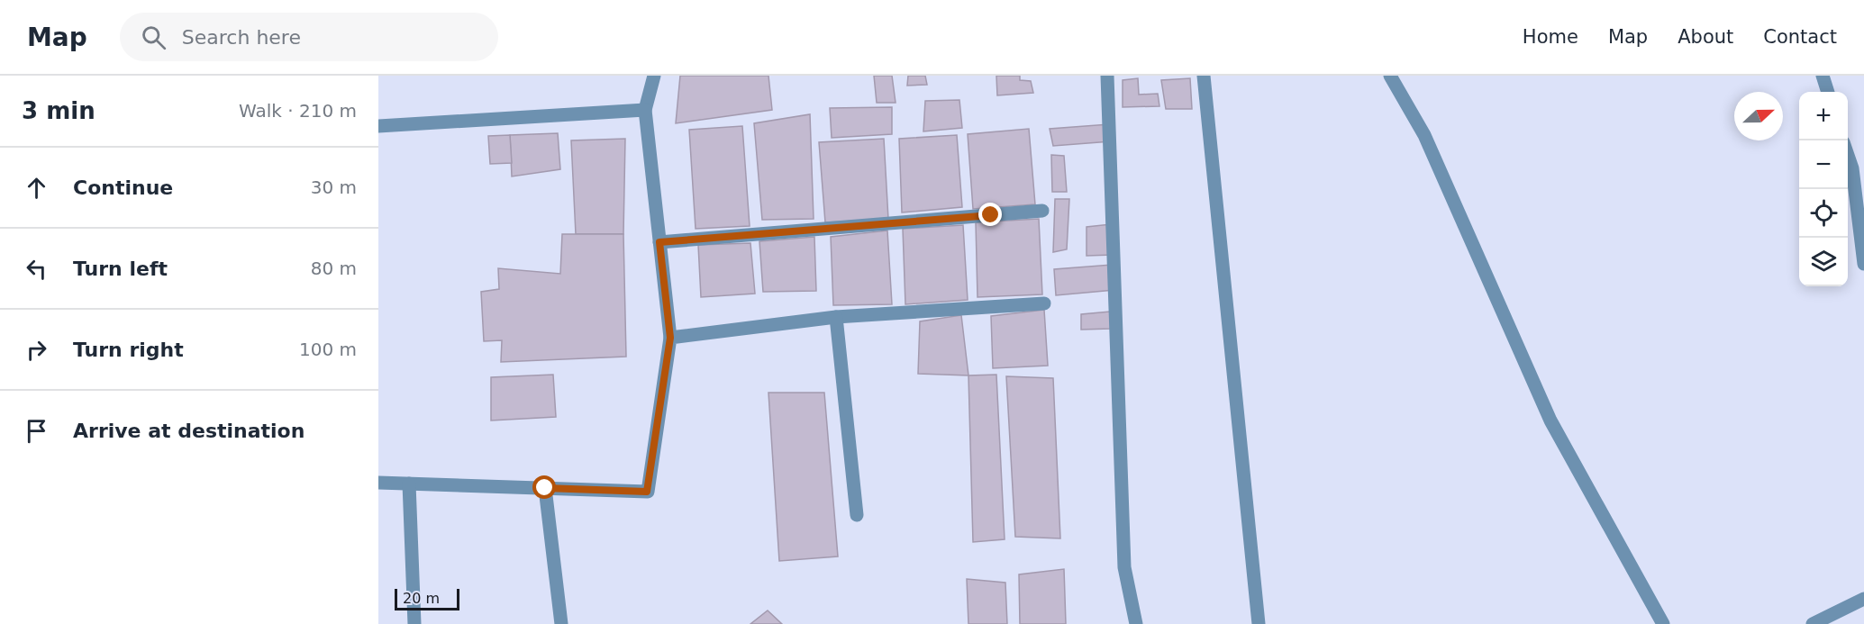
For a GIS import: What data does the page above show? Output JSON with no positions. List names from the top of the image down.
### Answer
{
  "scale_bar": "20 m",
  "north": "right",
  "page": {
    "header": "Map",
    "search": "Search here",
    "nav": [
      "Home",
      "Map",
      "About",
      "Contact"
    ],
    "heading": ["3 min", "Walk · 210 m"],
    "map_buttons": ["+", "−"],
    "list": [
      ["Continue", "30 m"],
      ["Turn left", "80 m"],
      ["Turn right", "100 m"],
      "Arrive at destination"
    ],
    "scale": "20 m"
  }
}
